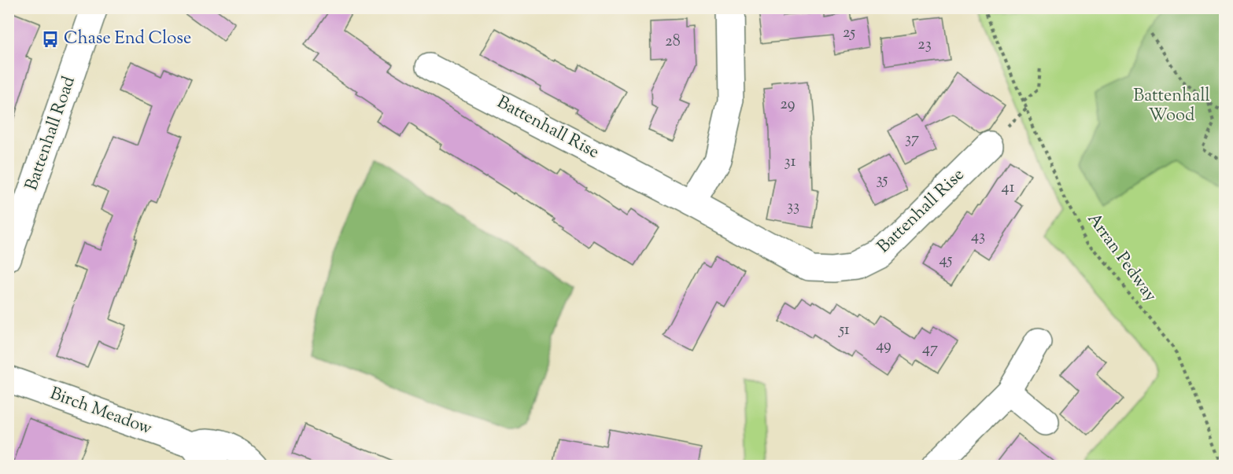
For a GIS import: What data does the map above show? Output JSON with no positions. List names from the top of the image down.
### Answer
{
  "streets": {
    "street": ["Battenhall Rise", "Battenhall Road", "Birch Meadow"],
    "path": ["Arran Pedway"]
  },
  "parks": ["Battenhall Wood"],
  "places": {
    "bus stop": ["Chase End Close"]
  },
  "house_numbers": [
    "25",
    "28",
    "23",
    "29",
    "37",
    "31",
    "35",
    "41",
    "33",
    "43",
    "45",
    "51",
    "49",
    "47"
  ]
}
